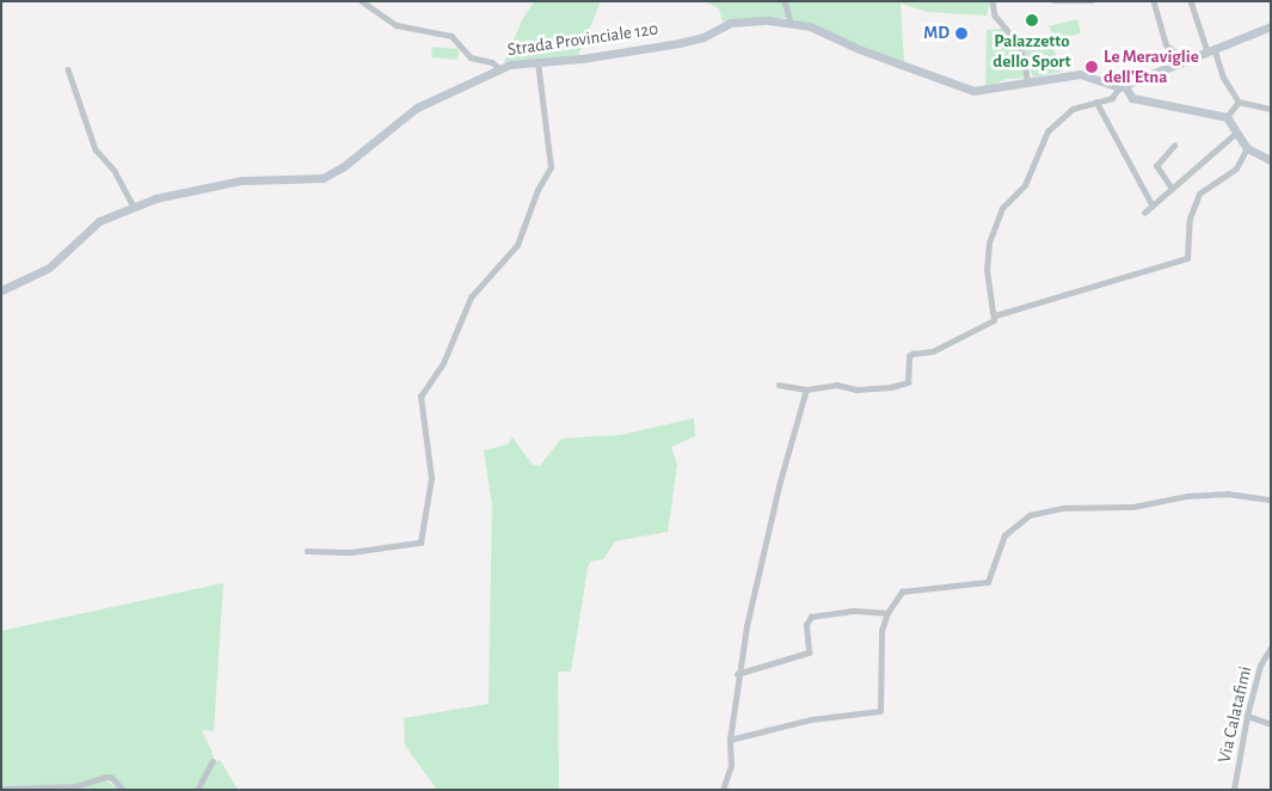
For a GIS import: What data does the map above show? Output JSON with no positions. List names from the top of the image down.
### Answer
{
  "streets": {
    "street": ["Strada Provinciale 120", "Via Calatafimi"]
  },
  "places": ["Palazzetto dello Sport", "MD", "Le Meraviglie dell'Etna"]
}
